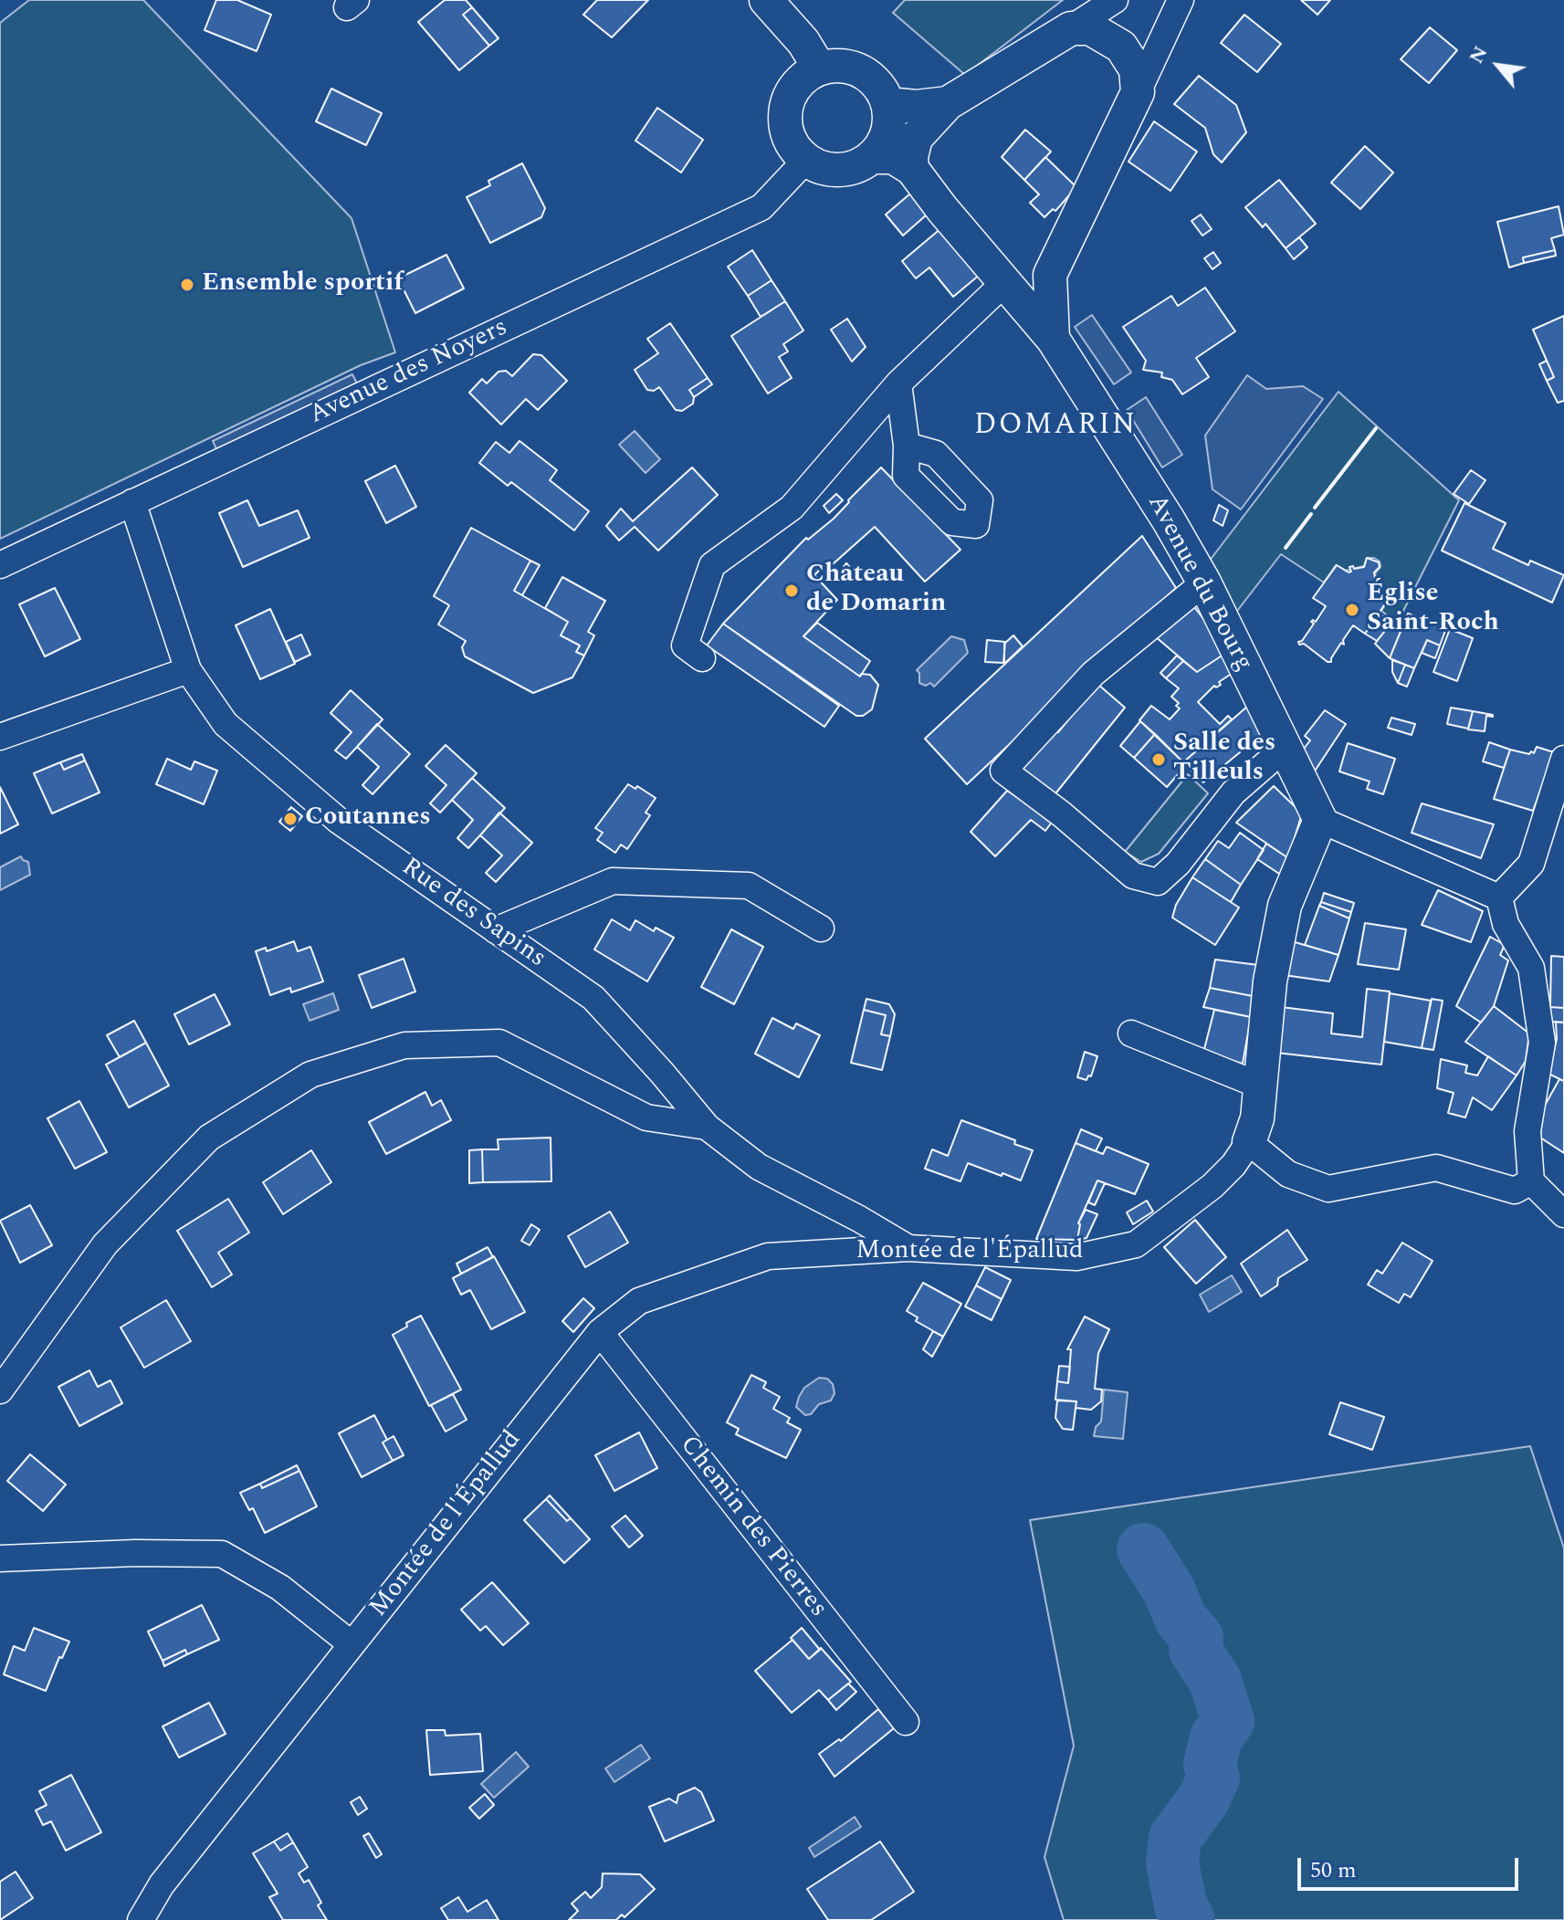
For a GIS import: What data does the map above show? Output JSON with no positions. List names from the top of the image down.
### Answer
{
  "streets": {
    "street": [
      "Avenue des Noyers",
      "Avenue du Bourg",
      "Rue des Sapins",
      "Montée de l'Épallud",
      "Chemin des Pierres"
    ]
  },
  "crossings": [
    ["Avenue des Noyers", "Rue des Sapins"],
    ["Avenue du Bourg", "Montée de l'Épallud"],
    ["Rue des Sapins", "Montée de l'Épallud"],
    ["Montée de l'Épallud", "Chemin des Pierres"]
  ],
  "districts": ["DOMARIN"],
  "places": [
    "Ensemble sportif",
    "Château de Domarin",
    "Église Saint-Roch",
    "Salle des Tilleuls",
    "Coutannes"
  ],
  "scale_bar": "50 m",
  "north": "top left"
}
